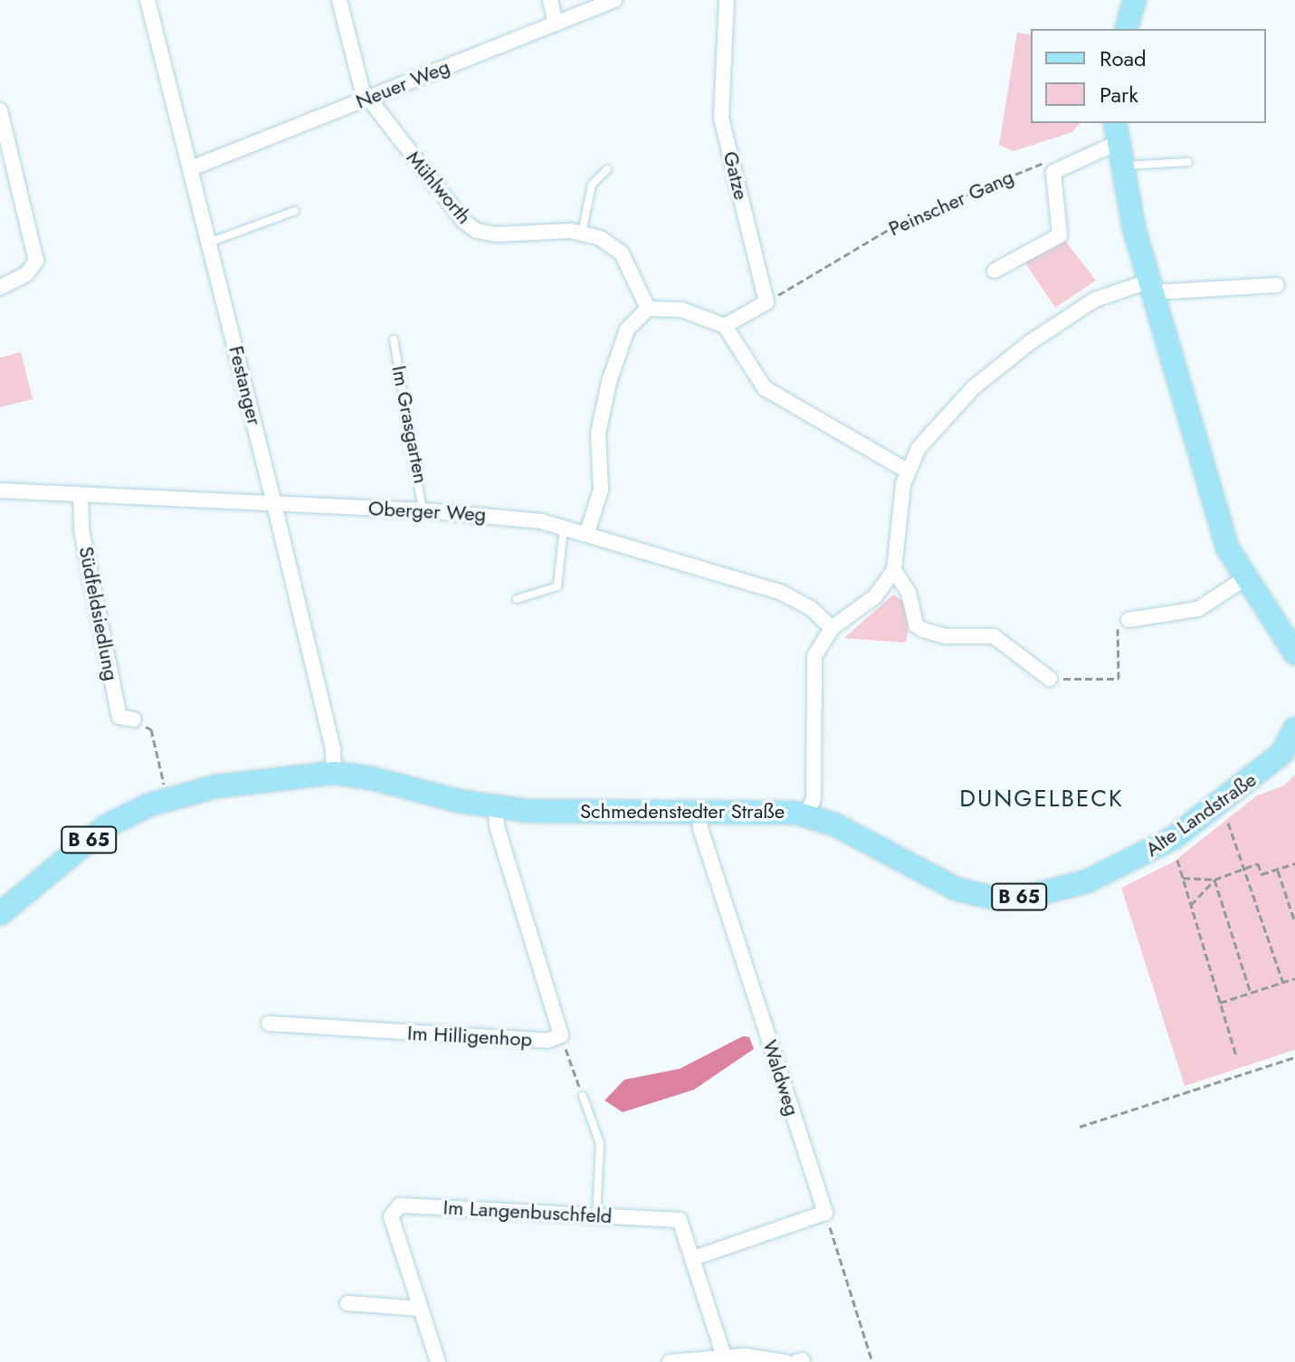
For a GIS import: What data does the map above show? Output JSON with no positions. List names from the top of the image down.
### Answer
{
  "streets": {
    "main road": ["Schmedenstedter Straße", "Alte Landstraße", "B 65"],
    "street": [
      "Neuer Weg",
      "Gatze",
      "Mühlworth",
      "Festanger",
      "Oberger Weg",
      "Südfeldsiedlung",
      "Im Hilligenhop",
      "Waldweg",
      "Im Langenbuschfeld"
    ],
    "lane": ["Im Grasgarten"],
    "path": ["Peinscher Gang"]
  },
  "crossings": [
    ["Neuer Weg", "Mühlworth"],
    ["Neuer Weg", "Festanger"],
    ["Gatze", "Peinscher Gang"],
    ["Festanger", "Oberger Weg"],
    ["Festanger", "Schmedenstedter Straße"],
    ["Im Grasgarten", "Oberger Weg"],
    ["Oberger Weg", "Südfeldsiedlung"],
    ["Oberger Weg", "Schmedenstedter Straße"],
    ["Schmedenstedter Straße", "Alte Landstraße"],
    ["Schmedenstedter Straße", "Im Hilligenhop"],
    ["Schmedenstedter Straße", "Waldweg"]
  ],
  "districts": ["DUNGELBECK"],
  "legend": ["Road", "Park"]
}
